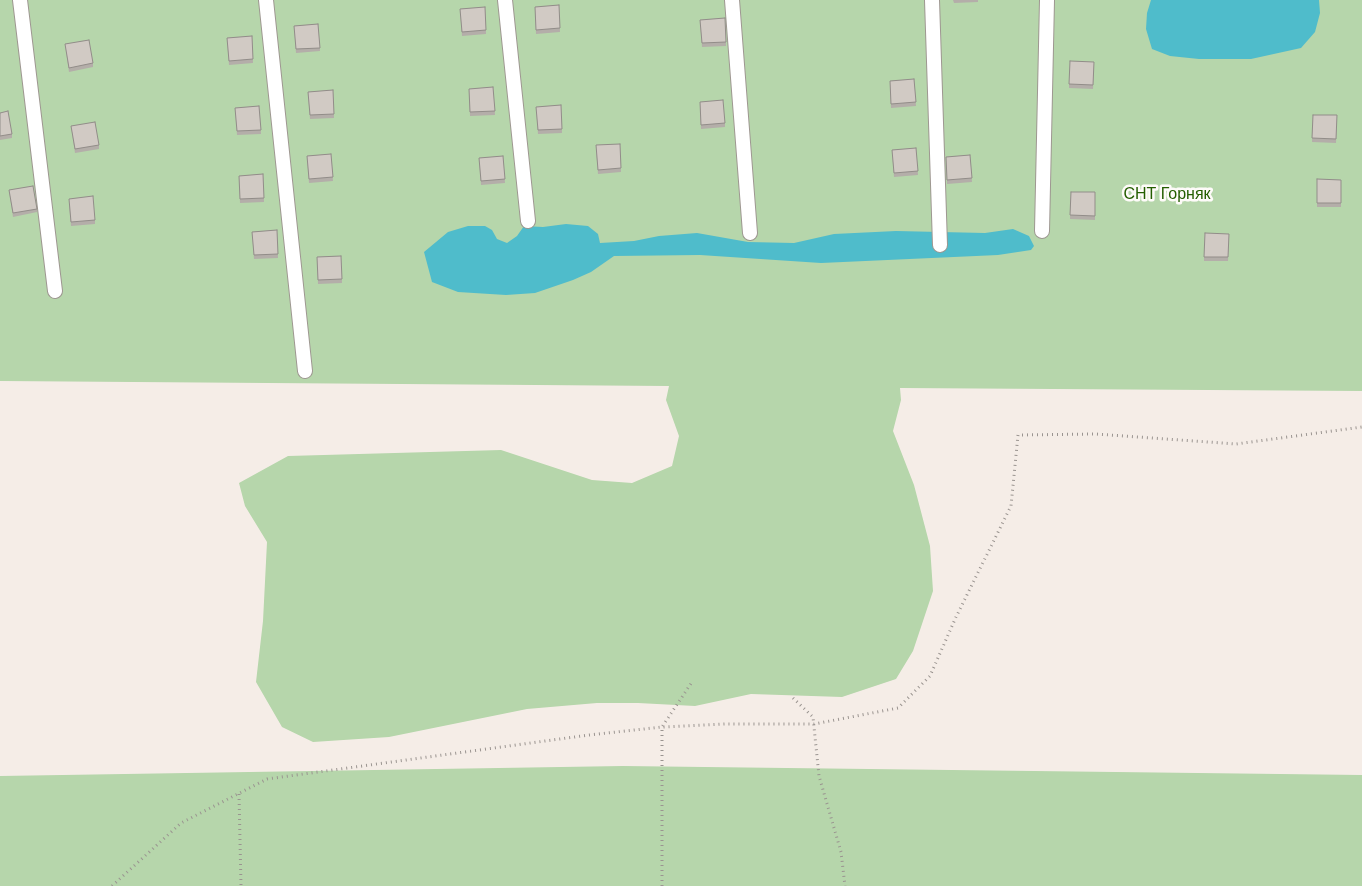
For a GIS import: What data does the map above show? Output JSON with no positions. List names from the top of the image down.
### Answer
{
  "parks": ["СНТ Горняк"]
}
